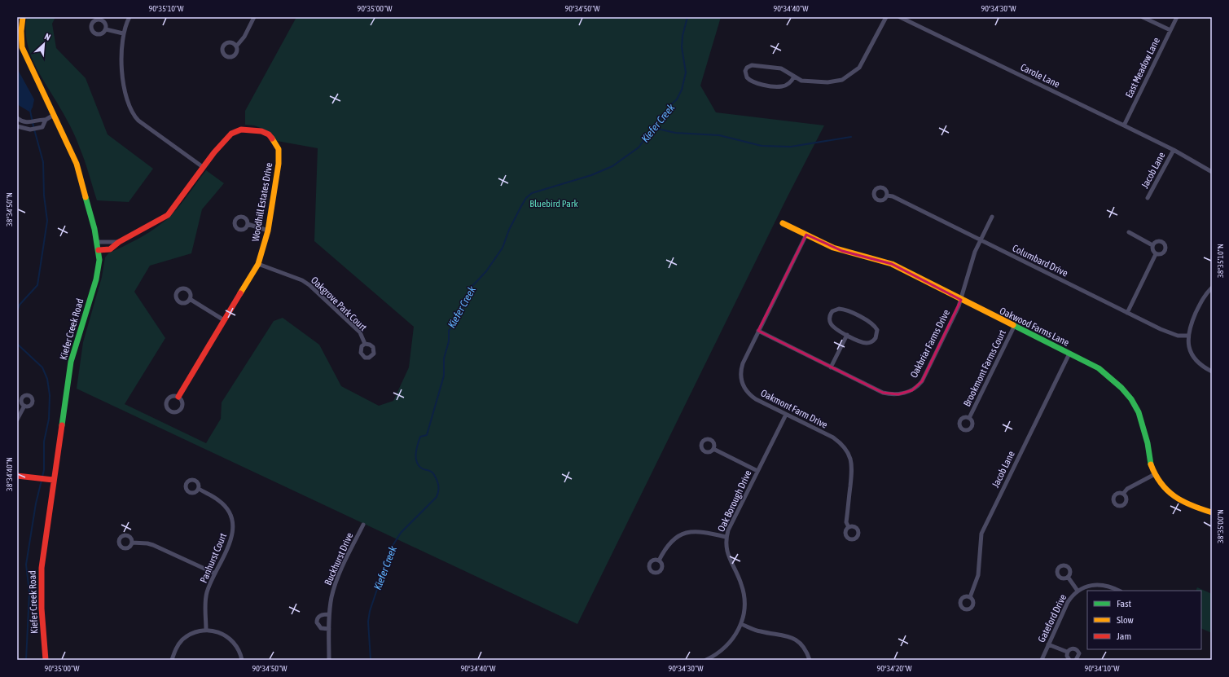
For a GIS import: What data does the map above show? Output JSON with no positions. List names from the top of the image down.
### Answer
{
  "streets": {
    "street": [
      "East Meadow Lane",
      "Carole Lane",
      "Jacob Lane",
      "Woodhill Estates Drive",
      "Columbard Drive",
      "Oakgrove Park Court",
      "Oakwood Farms Lane",
      "Kiefer Creek Road",
      "Oakbriar Farms Drive",
      "Brookmont Farms Court",
      "Oakmont Farm Drive",
      "Oak Borough Drive",
      "Panhurst Court",
      "Buckhurst Drive",
      "Gateford Drive"
    ]
  },
  "crossings": [
    ["East Meadow Lane", "Carole Lane"],
    ["Carole Lane", "Jacob Lane"],
    ["Jacob Lane", "Oakwood Farms Lane"],
    ["Woodhill Estates Drive", "Oakgrove Park Court"],
    ["Woodhill Estates Drive", "Kiefer Creek Road"],
    ["Columbard Drive", "Oakbriar Farms Drive"],
    ["Oakwood Farms Lane", "Oakbriar Farms Drive"],
    ["Oakwood Farms Lane", "Brookmont Farms Court"],
    ["Oakwood Farms Lane", "Oakmont Farm Drive"],
    ["Oakbriar Farms Drive", "Oakmont Farm Drive"],
    ["Oakmont Farm Drive", "Oak Borough Drive"]
  ],
  "water": ["Kiefer Creek"],
  "parks": ["Bluebird Park"],
  "legend": ["Fast", "Slow", "Jam"],
  "north": "top right",
  "coordinates": [
    "90°35'10\"W",
    "90°35'00\"W",
    "90°34'50\"W",
    "90°34'40\"W",
    "90°34'30\"W",
    "38°34'50\"N",
    "38°35'10\"N",
    "38°34'40\"N",
    "38°35'00\"N",
    "90°34'20\"W",
    "90°34'10\"W"
  ]
}
